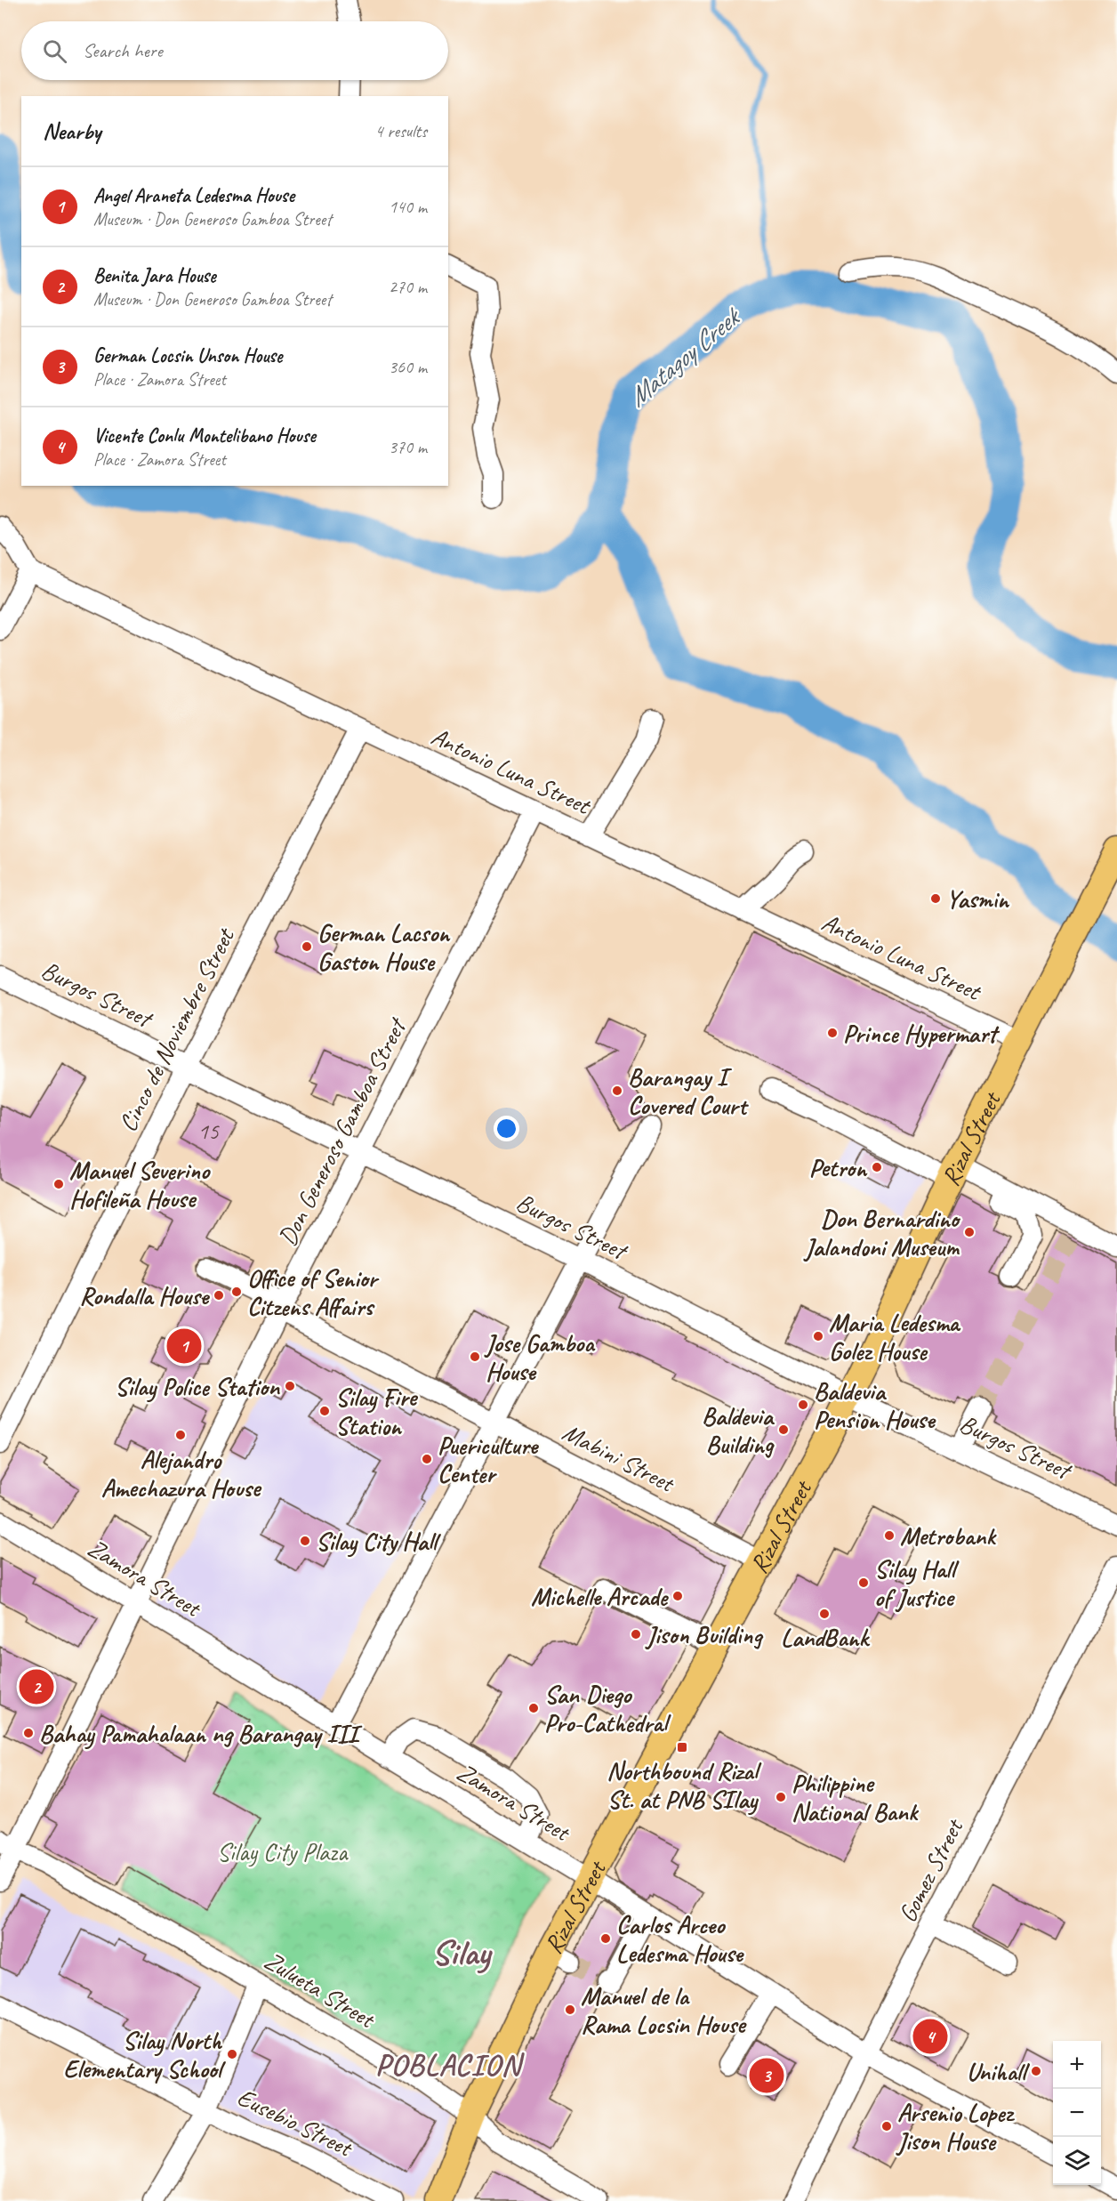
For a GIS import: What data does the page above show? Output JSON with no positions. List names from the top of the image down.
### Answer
{
  "streets": {
    "main road": ["Rizal Street"],
    "street": [
      "Antonio Luna Street",
      "Burgos Street",
      "Cinco de Noviembre Street",
      "Don Generoso Gamboa Street",
      "Mabini Street",
      "Zamora Street",
      "Gomez Street",
      "Zulueta Street",
      "Eusebio Street"
    ]
  },
  "crossings": [
    ["Antonio Luna Street", "Cinco de Noviembre Street"],
    ["Antonio Luna Street", "Don Generoso Gamboa Street"],
    ["Antonio Luna Street", "Rizal Street"],
    ["Burgos Street", "Cinco de Noviembre Street"],
    ["Burgos Street", "Don Generoso Gamboa Street"],
    ["Burgos Street", "Rizal Street"],
    ["Don Generoso Gamboa Street", "Mabini Street"],
    ["Don Generoso Gamboa Street", "Zamora Street"],
    ["Don Generoso Gamboa Street", "Zulueta Street"],
    ["Rizal Street", "Mabini Street"],
    ["Rizal Street", "Zamora Street"],
    ["Rizal Street", "Zulueta Street"],
    ["Zamora Street", "Gomez Street"]
  ],
  "districts": ["Silay", "POBLACION"],
  "water": ["Matagoy Creek"],
  "parks": ["Silay City Plaza"],
  "places": {
    "other": [
      "Yasmin",
      "German Lacson Gaston House",
      "Prince Hypermart",
      "Barangay I Covered Court",
      "Petron",
      "Manuel Severino Hofileña House",
      "Don Bernardino Jalandoni Museum",
      "Office of Senior Citzens Affairs",
      "Rondalla House",
      "Maria Ledesma Golez House",
      "Jose Gamboa House",
      "Silay Police Station",
      "Baldevia Pension House",
      "Silay Fire Station",
      "Baldevia Building",
      "Alejandro Amechazura House",
      "Puericulture Center",
      "Metrobank",
      "Silay City Hall",
      "Silay Hall of Justice",
      "Michelle Arcade",
      "LandBank",
      "Jison Building",
      "San Diego Pro-Cathedral",
      "Bahay Pamahalaan ng Barangay III",
      "Philippine National Bank",
      "Carlos Arceo Ledesma House",
      "Manuel de la Rama Locsin House",
      "Silay North Elementary School",
      "Unihall",
      "Arsenio Lopez Jison House"
    ],
    "transit": ["Northbound Rizal St. at PNB SIlay"]
  },
  "house_numbers": ["15"],
  "page": {
    "search": "Search here",
    "heading": ["Nearby", "4 results"],
    "list": [
      {
        "mark": "1",
        "name": "Angel Araneta Ledesma House",
        "note": "Museum · Don Generoso Gamboa Street",
        "value": "140 m"
      },
      {
        "mark": "2",
        "name": "Benita Jara House",
        "note": "Museum · Don Generoso Gamboa Street",
        "value": "270 m"
      },
      {
        "mark": "3",
        "name": "German Locsin Unson House",
        "note": "Place · Zamora Street",
        "value": "360 m"
      },
      {
        "mark": "4",
        "name": "Vicente Conlu Montelibano House",
        "note": "Place · Zamora Street",
        "value": "370 m"
      }
    ],
    "pins": [
      "1",
      "2",
      "4",
      "3"
    ],
    "map_buttons": ["+", "−"]
  }
}
